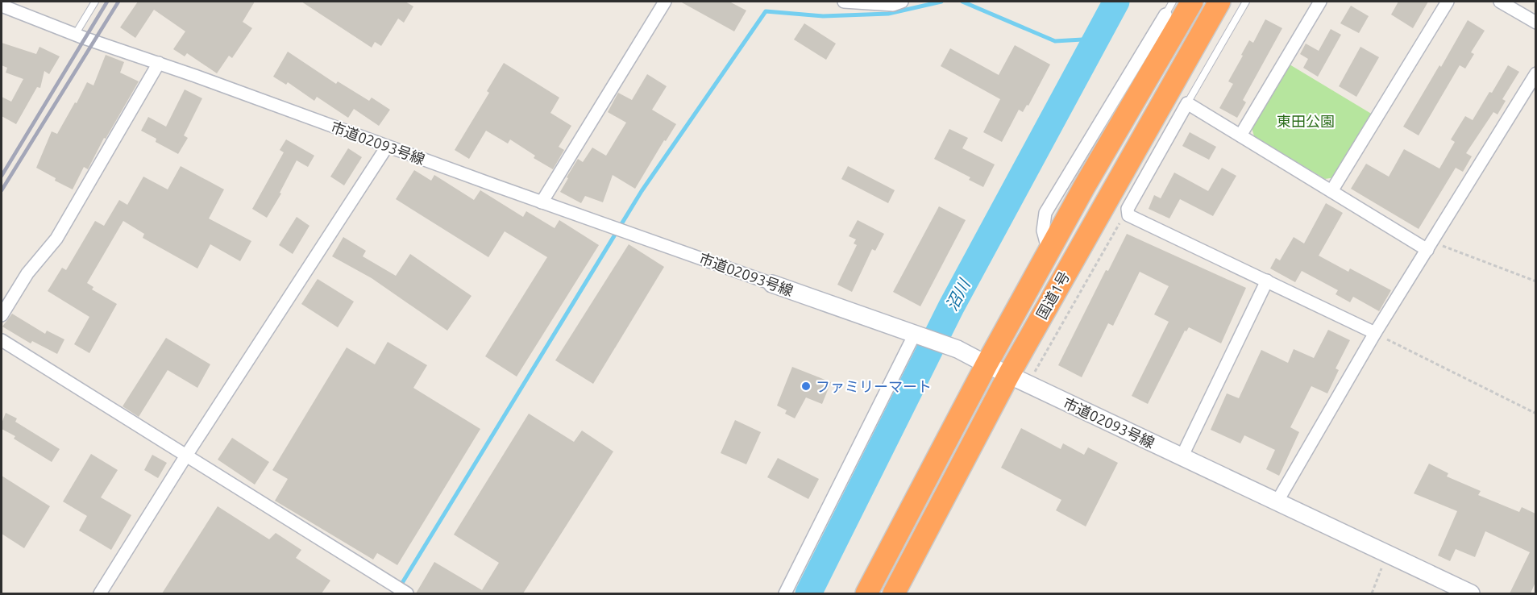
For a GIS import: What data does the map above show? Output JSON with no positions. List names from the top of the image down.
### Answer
{
  "streets": {
    "highway": ["国道1号"],
    "street": ["市道02093号線"]
  },
  "crossings": [
    ["市道02093号線", "国道1号"]
  ],
  "water": ["沼川"],
  "parks": ["東田公園"],
  "places": ["ファミリーマート"]
}
